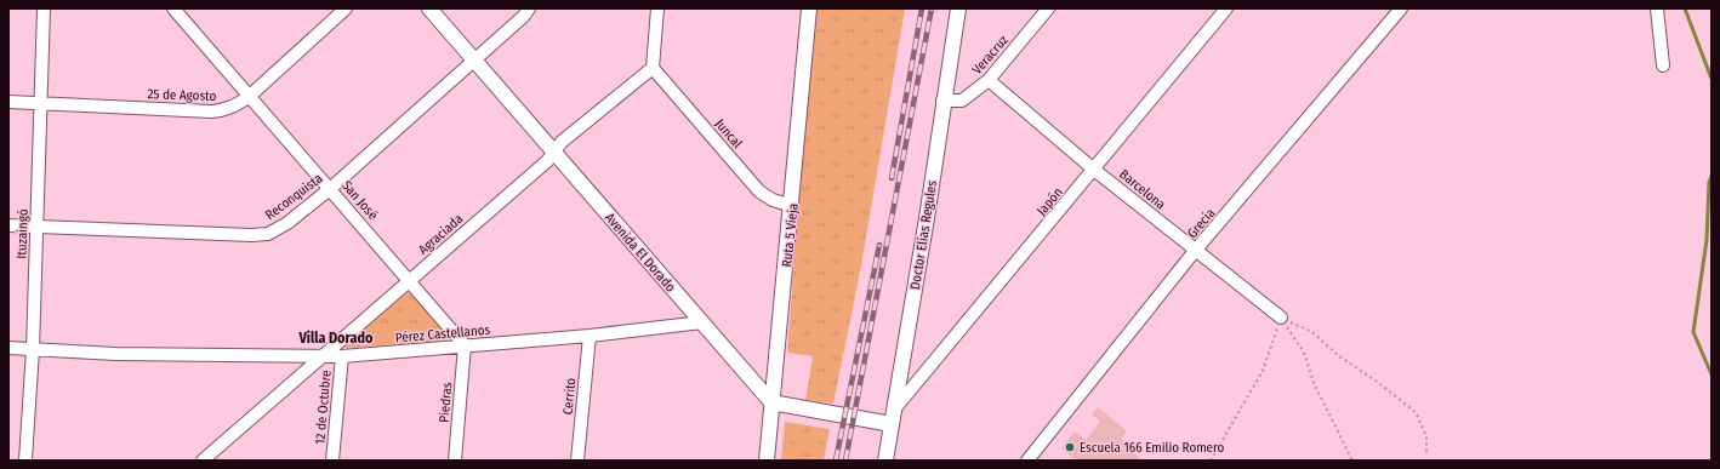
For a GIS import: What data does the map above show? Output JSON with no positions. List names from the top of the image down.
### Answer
{
  "streets": {
    "street": [
      "Veracruz",
      "25 de Agosto",
      "Juncal",
      "Barcelona",
      "Reconquista",
      "San José",
      "Japón",
      "Grecia",
      "Ituzaingó",
      "Agraciada",
      "Ruta 5 Vieja",
      "Doctor Elías Regules",
      "Avenida El Dorado",
      "Pérez Castellanos",
      "Cerrito",
      "Piedras",
      "12 de Octubre"
    ]
  },
  "crossings": [
    ["Veracruz", "Barcelona"],
    ["Veracruz", "Doctor Elías Regules"],
    ["25 de Agosto", "San José"],
    ["25 de Agosto", "Ituzaingó"],
    ["Juncal", "Agraciada"],
    ["Juncal", "Ruta 5 Vieja"],
    ["Barcelona", "Japón"],
    ["Barcelona", "Grecia"],
    ["Reconquista", "San José"],
    ["Reconquista", "Ituzaingó"],
    ["Reconquista", "Avenida El Dorado"],
    ["San José", "Agraciada"],
    ["San José", "Pérez Castellanos"],
    ["San José", "Piedras"],
    ["Japón", "Doctor Elías Regules"],
    ["Ituzaingó", "Pérez Castellanos"],
    ["Agraciada", "Avenida El Dorado"],
    ["Agraciada", "Pérez Castellanos"],
    ["Ruta 5 Vieja", "Avenida El Dorado"],
    ["Avenida El Dorado", "Pérez Castellanos"],
    ["Pérez Castellanos", "Cerrito"],
    ["Pérez Castellanos", "Piedras"],
    ["Pérez Castellanos", "12 de Octubre"]
  ],
  "districts": ["Villa Dorado"],
  "places": ["Escuela 166 Emilio Romero"]
}
